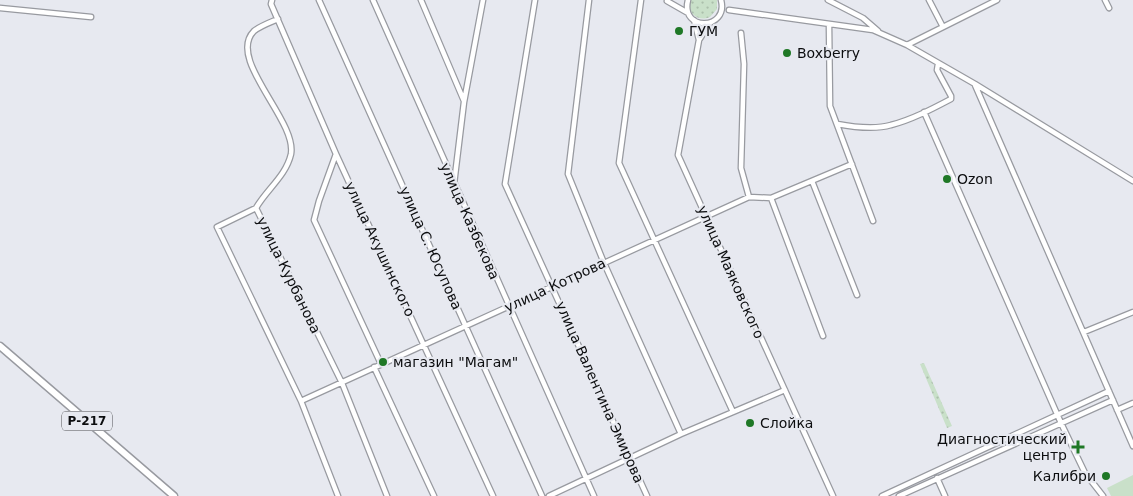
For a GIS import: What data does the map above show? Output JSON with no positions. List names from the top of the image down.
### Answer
{
  "streets": {
    "highway": ["Р-217"],
    "street": [
      "улица Казбекова",
      "улица С. Юсупова",
      "улица Акушинского",
      "улица Маяковского",
      "улица Курбанова",
      "улица Котрова",
      "улица Валентина Эмирова"
    ]
  },
  "crossings": [
    ["улица Казбекова", "улица Котрова"],
    ["улица С. Юсупова", "улица Котрова"],
    ["улица Акушинского", "улица Курбанова"],
    ["улица Акушинского", "улица Котрова"],
    ["улица Маяковского", "улица Котрова"],
    ["улица Курбанова", "улица Котрова"],
    ["улица Котрова", "улица Валентина Эмирова"]
  ],
  "places": {
    "other": [
      "ГУМ",
      "Boxberry",
      "Ozon",
      "магазин \"Магам\"",
      "Слойка",
      "Калибри"
    ],
    "health": ["Диагностический центр"]
  }
}
